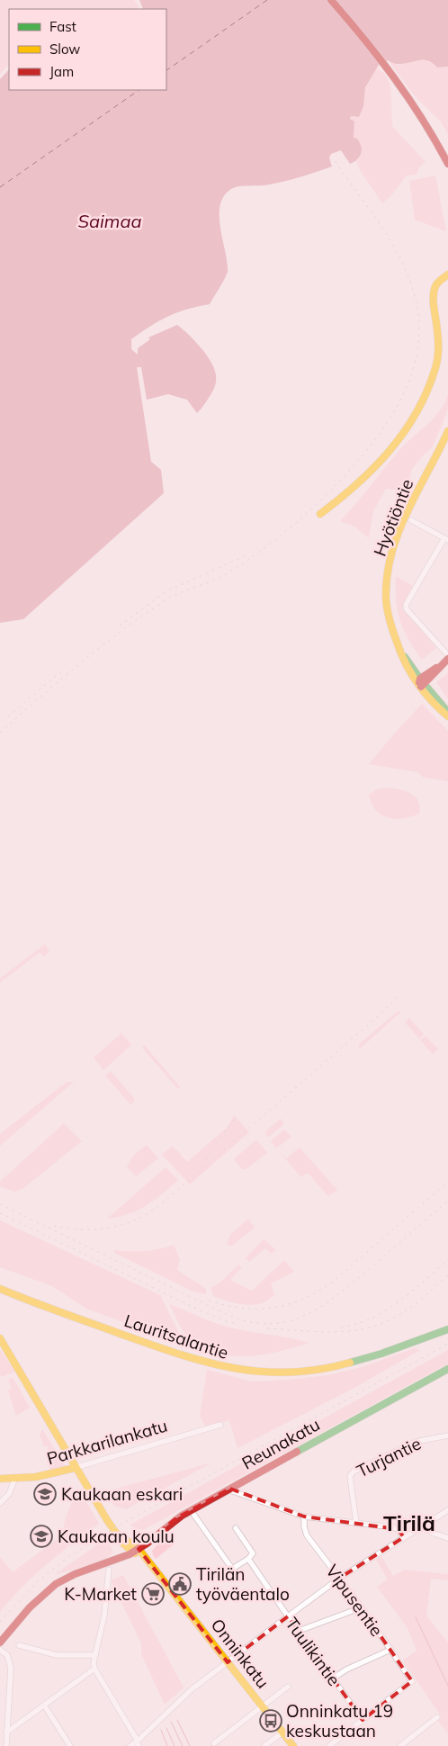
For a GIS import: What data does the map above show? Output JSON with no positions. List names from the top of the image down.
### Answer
{
  "streets": {
    "main road": [
      "Hyötiöntie",
      "Lauritsalantie",
      "Parkkarilankatu",
      "Reunakatu",
      "Onninkatu"
    ],
    "street": ["Turjantie", "Vipusentie", "Tuulikintie"]
  },
  "crossings": [
    ["Reunakatu", "Onninkatu"],
    ["Vipusentie", "Tuulikintie"]
  ],
  "districts": ["Tirilä"],
  "water": ["Saimaa"],
  "places": {
    "school or university": ["Kaukaan eskari", "Kaukaan koulu"],
    "public building": ["Tirilän työväentalo"],
    "supermarket": ["K-Market"],
    "bus stop": ["Onninkatu 19 keskustaan"]
  },
  "legend": ["Fast", "Slow", "Jam"]
}
